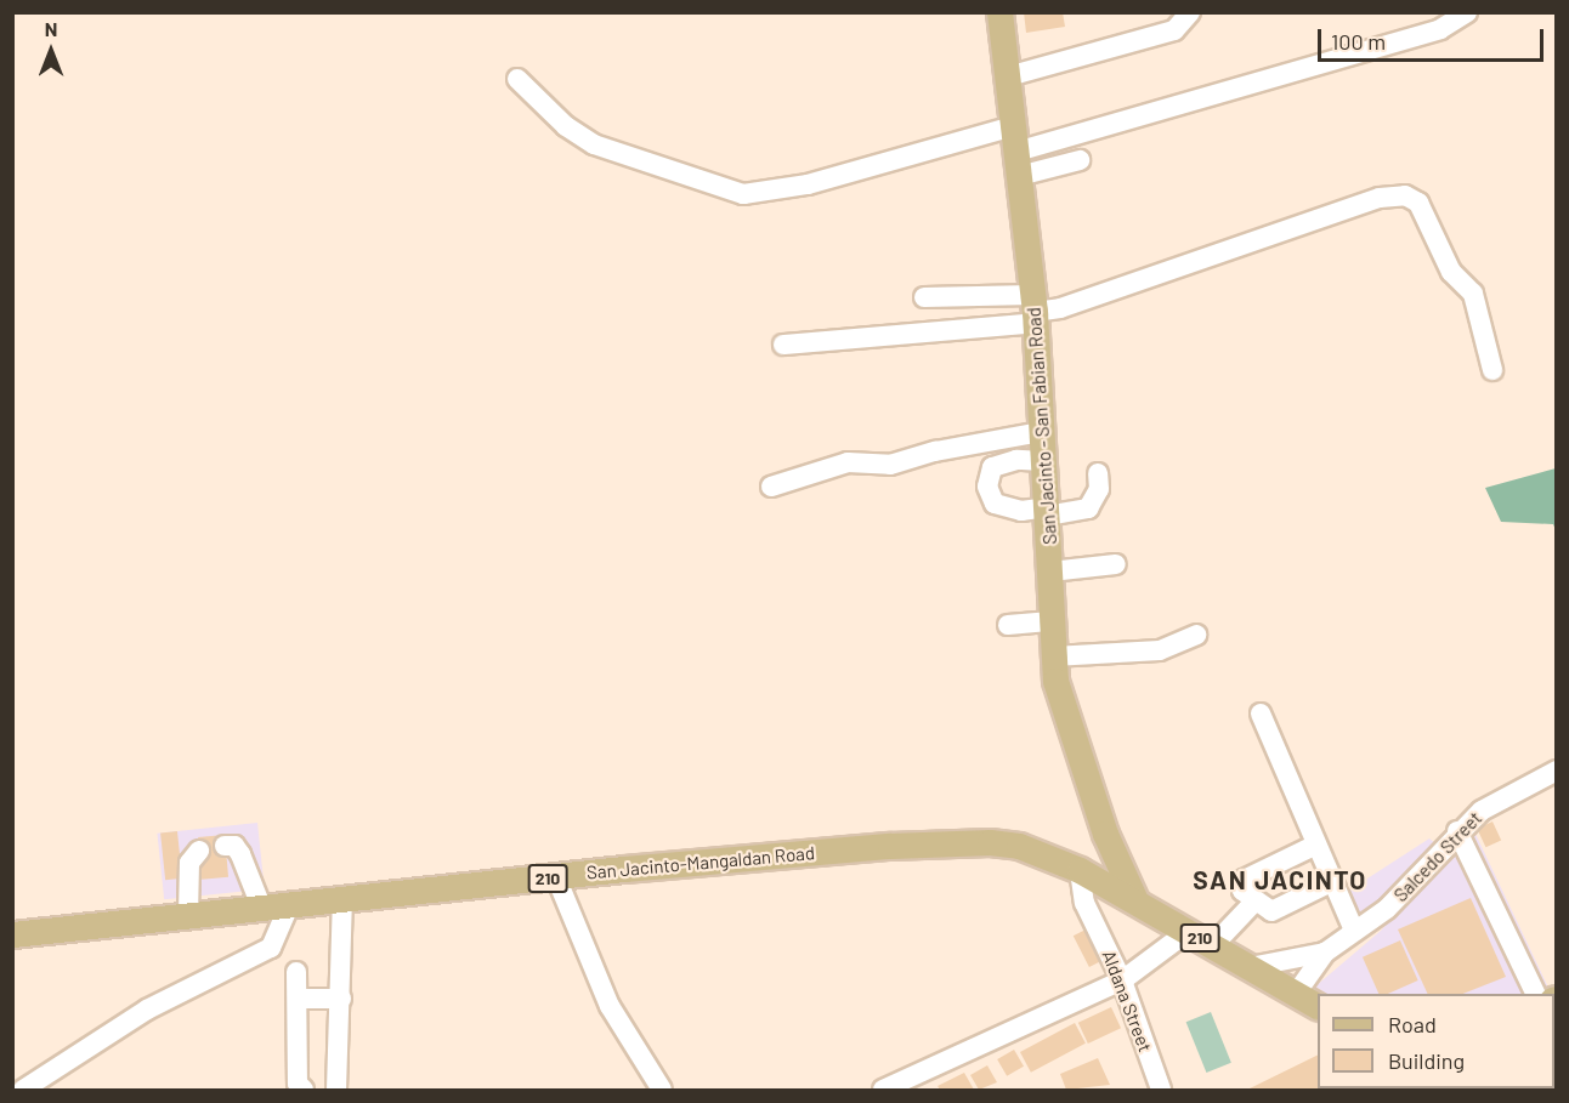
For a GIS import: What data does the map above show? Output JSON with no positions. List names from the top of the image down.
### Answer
{
  "streets": {
    "main road": ["San Jacinto - San Fabian Road", "San Jacinto-Mangaldan Road", "210"],
    "street": ["Salcedo Street", "Aldana Street"]
  },
  "crossings": [
    ["San Jacinto - San Fabian Road", "210"],
    ["Salcedo Street", "210"],
    ["San Jacinto-Mangaldan Road", "210"],
    ["San Jacinto-Mangaldan Road", "Aldana Street"],
    ["210", "Aldana Street"]
  ],
  "districts": ["SAN JACINTO"],
  "legend": ["Road", "Building"],
  "scale_bar": "100 m",
  "north": "top"
}
